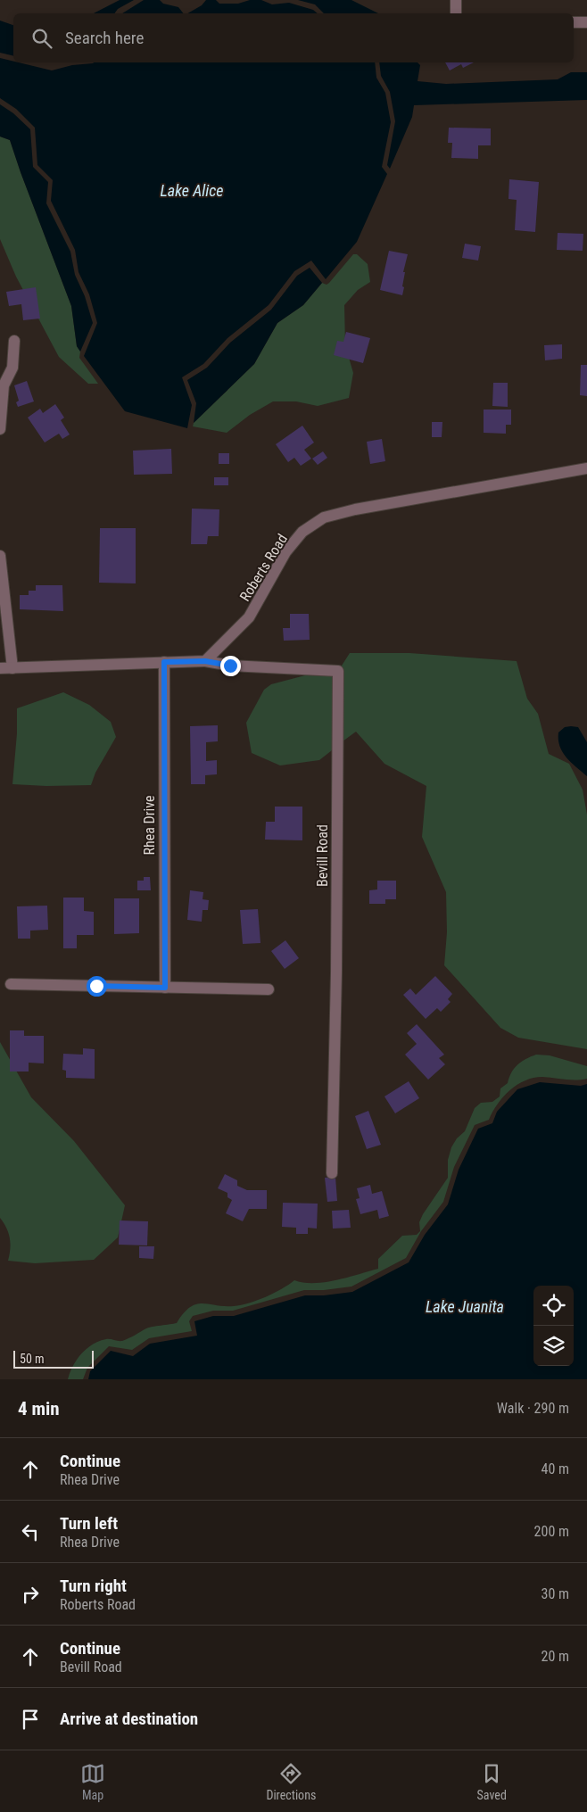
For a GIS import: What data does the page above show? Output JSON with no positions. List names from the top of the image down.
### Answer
{
  "streets": {
    "street": ["Roberts Road", "Rhea Drive", "Bevill Road"]
  },
  "crossings": [
    ["Roberts Road", "Bevill Road"]
  ],
  "water": ["Lake Alice", "Lake Juanita"],
  "scale_bar": "50 m",
  "page": {
    "search": "Search here",
    "scale": "50 m",
    "heading": ["4 min", "Walk · 290 m"],
    "list": [
      ["Continue", "Rhea Drive", "40 m"],
      ["Turn left", "Rhea Drive", "200 m"],
      ["Turn right", "Roberts Road", "30 m"],
      ["Continue", "Bevill Road", "20 m"],
      "Arrive at destination"
    ],
    "nav": ["Map", "Directions", "Saved"]
  }
}
